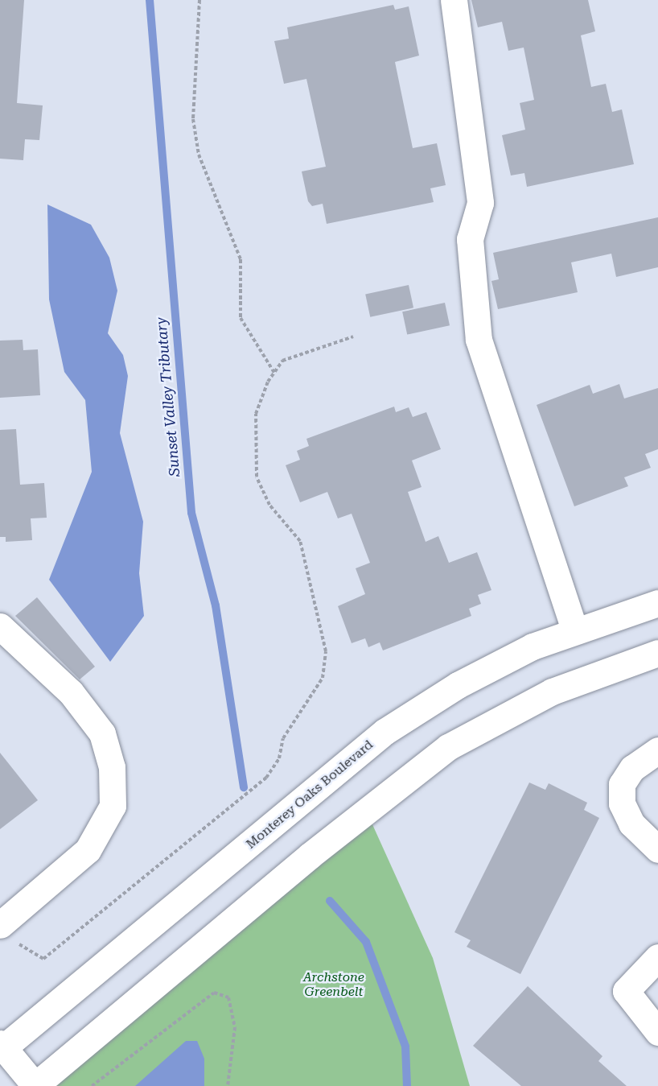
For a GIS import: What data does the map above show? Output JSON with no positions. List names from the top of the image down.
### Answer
{
  "streets": {
    "street": ["Monterey Oaks Boulevard"]
  },
  "water": ["Sunset Valley Tributary"],
  "parks": ["Archstone Greenbelt"]
}
